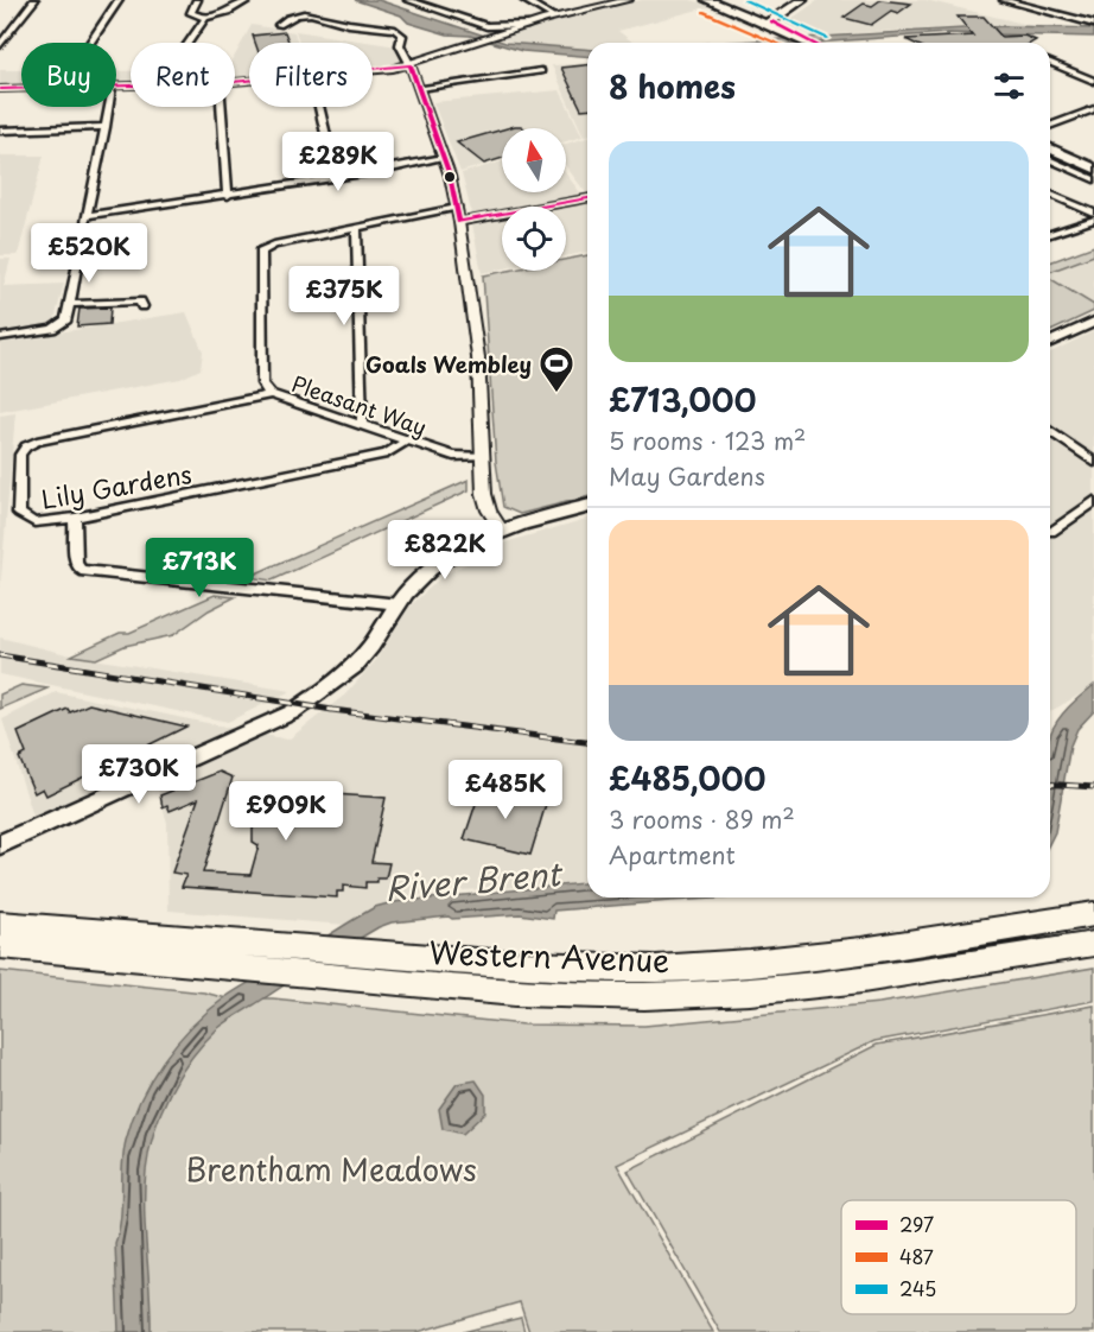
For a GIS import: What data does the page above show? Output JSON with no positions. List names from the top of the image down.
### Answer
{
  "streets": {
    "highway": ["Western Avenue"],
    "street": ["Pleasant Way", "Lily Gardens"]
  },
  "crossings": [
    ["Pleasant Way", "Lily Gardens"]
  ],
  "water": ["River Brent"],
  "parks": ["Brentham Meadows"],
  "places": {
    "sports": ["Goals Wembley"]
  },
  "lines": ["transit line 245", "transit line 487", "transit line 297"],
  "legend": ["297", "487", "245"],
  "north": "top",
  "page": {
    "chip": ["Buy", "Rent", "Filters"],
    "heading": "8 homes",
    "list": [
      {
        "name": "£713,000",
        "note": "5 rooms · 123 m² · May Gardens"
      },
      {
        "name": "£485,000",
        "note": "3 rooms · 89 m² · Apartment"
      }
    ],
    "price": [
      "£289K",
      "£520K",
      "£375K",
      "£822K",
      "£713K",
      "£730K",
      "£485K",
      "£909K"
    ]
  }
}
